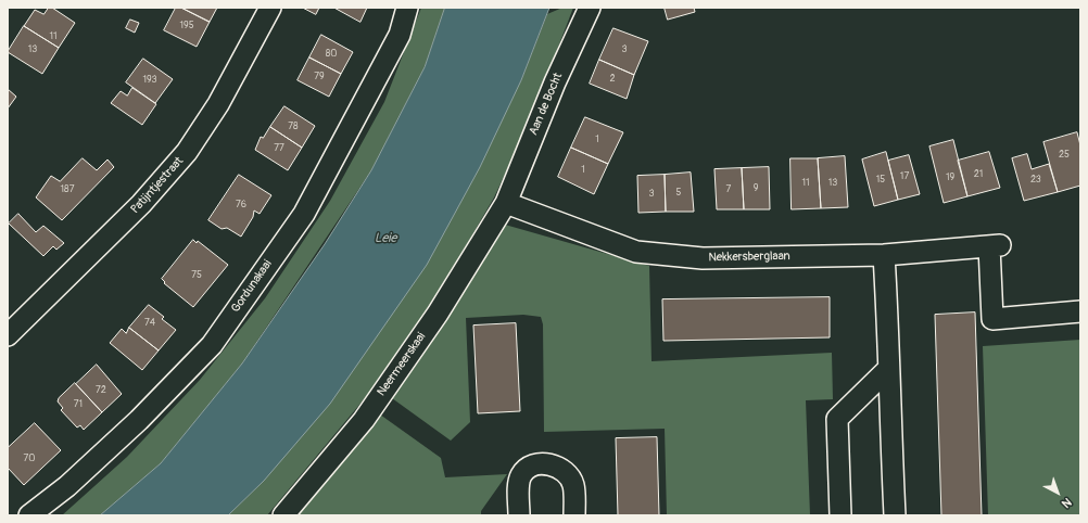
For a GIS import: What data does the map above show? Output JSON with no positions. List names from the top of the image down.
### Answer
{
  "streets": {
    "street": [
      "Aan de Bocht",
      "Patijntjestraat",
      "Nekkersberglaan",
      "Gordunakaai",
      "Neermeerskaai"
    ]
  },
  "crossings": [
    ["Aan de Bocht", "Nekkersberglaan"],
    ["Aan de Bocht", "Neermeerskaai"],
    ["Nekkersberglaan", "Neermeerskaai"]
  ],
  "water": ["Leie"],
  "house_numbers": [
    "195",
    "11",
    "13",
    "3",
    "80",
    "79",
    "2",
    "193",
    "78",
    "1",
    "77",
    "25",
    "1",
    "21",
    "17",
    "19",
    "15",
    "23",
    "11",
    "13",
    "9",
    "187",
    "7",
    "5",
    "3",
    "76",
    "75",
    "74",
    "72",
    "71",
    "70"
  ],
  "north": "bottom right"
}
